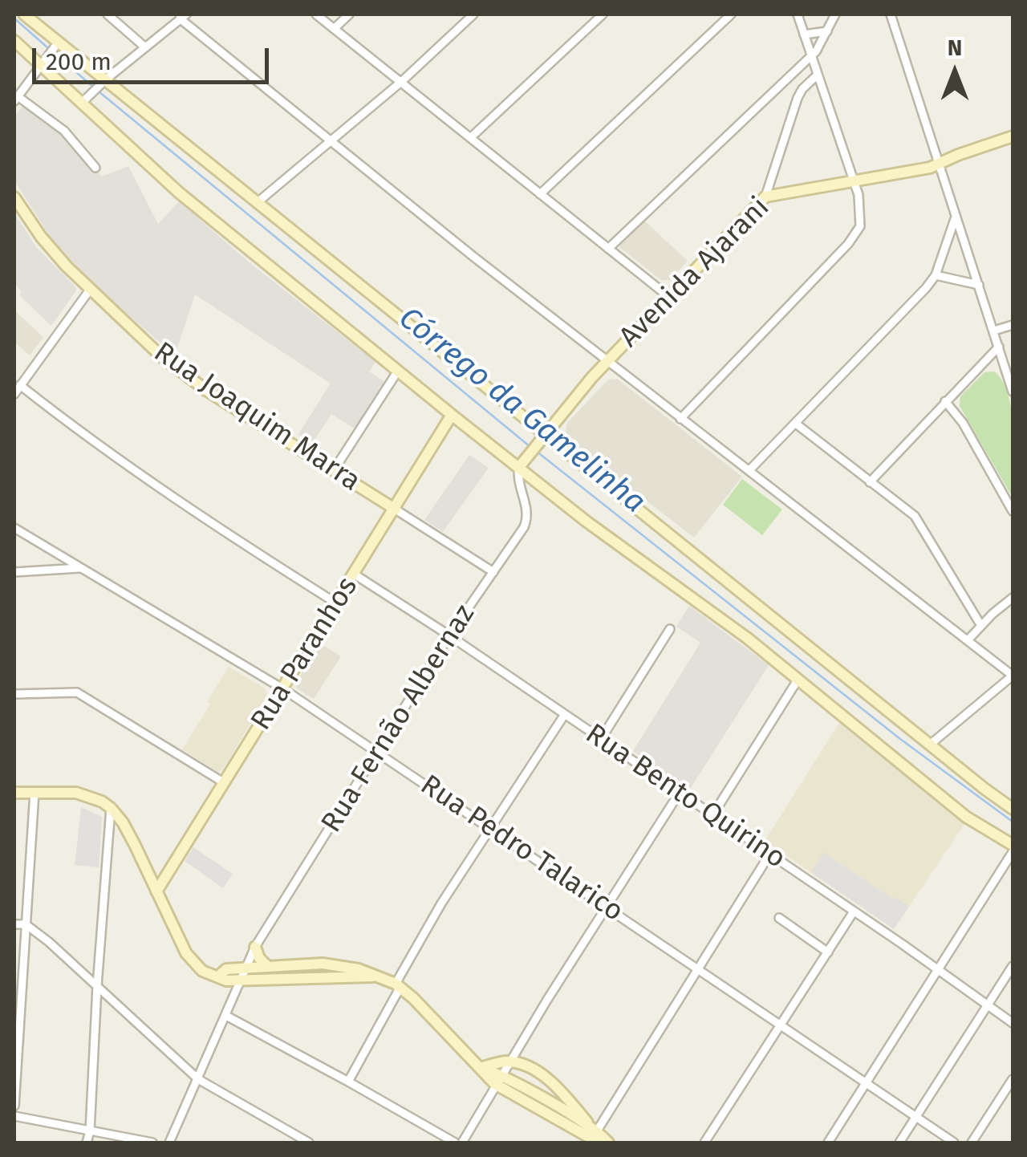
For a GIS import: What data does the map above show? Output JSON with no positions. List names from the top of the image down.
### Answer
{
  "streets": {
    "street": [
      "Avenida Ajarani",
      "Rua Joaquim Marra",
      "Rua Paranhos",
      "Rua Fernão Albernaz",
      "Rua Bento Quirino",
      "Rua Pedro Talarico"
    ]
  },
  "crossings": [
    ["Avenida Ajarani", "Rua Fernão Albernaz"],
    ["Rua Joaquim Marra", "Rua Paranhos"],
    ["Rua Joaquim Marra", "Rua Fernão Albernaz"],
    ["Rua Paranhos", "Rua Bento Quirino"],
    ["Rua Paranhos", "Rua Pedro Talarico"],
    ["Rua Fernão Albernaz", "Rua Bento Quirino"],
    ["Rua Fernão Albernaz", "Rua Pedro Talarico"]
  ],
  "water": ["Córrego da Gamelinha"],
  "scale_bar": "200 m",
  "north": "top"
}
